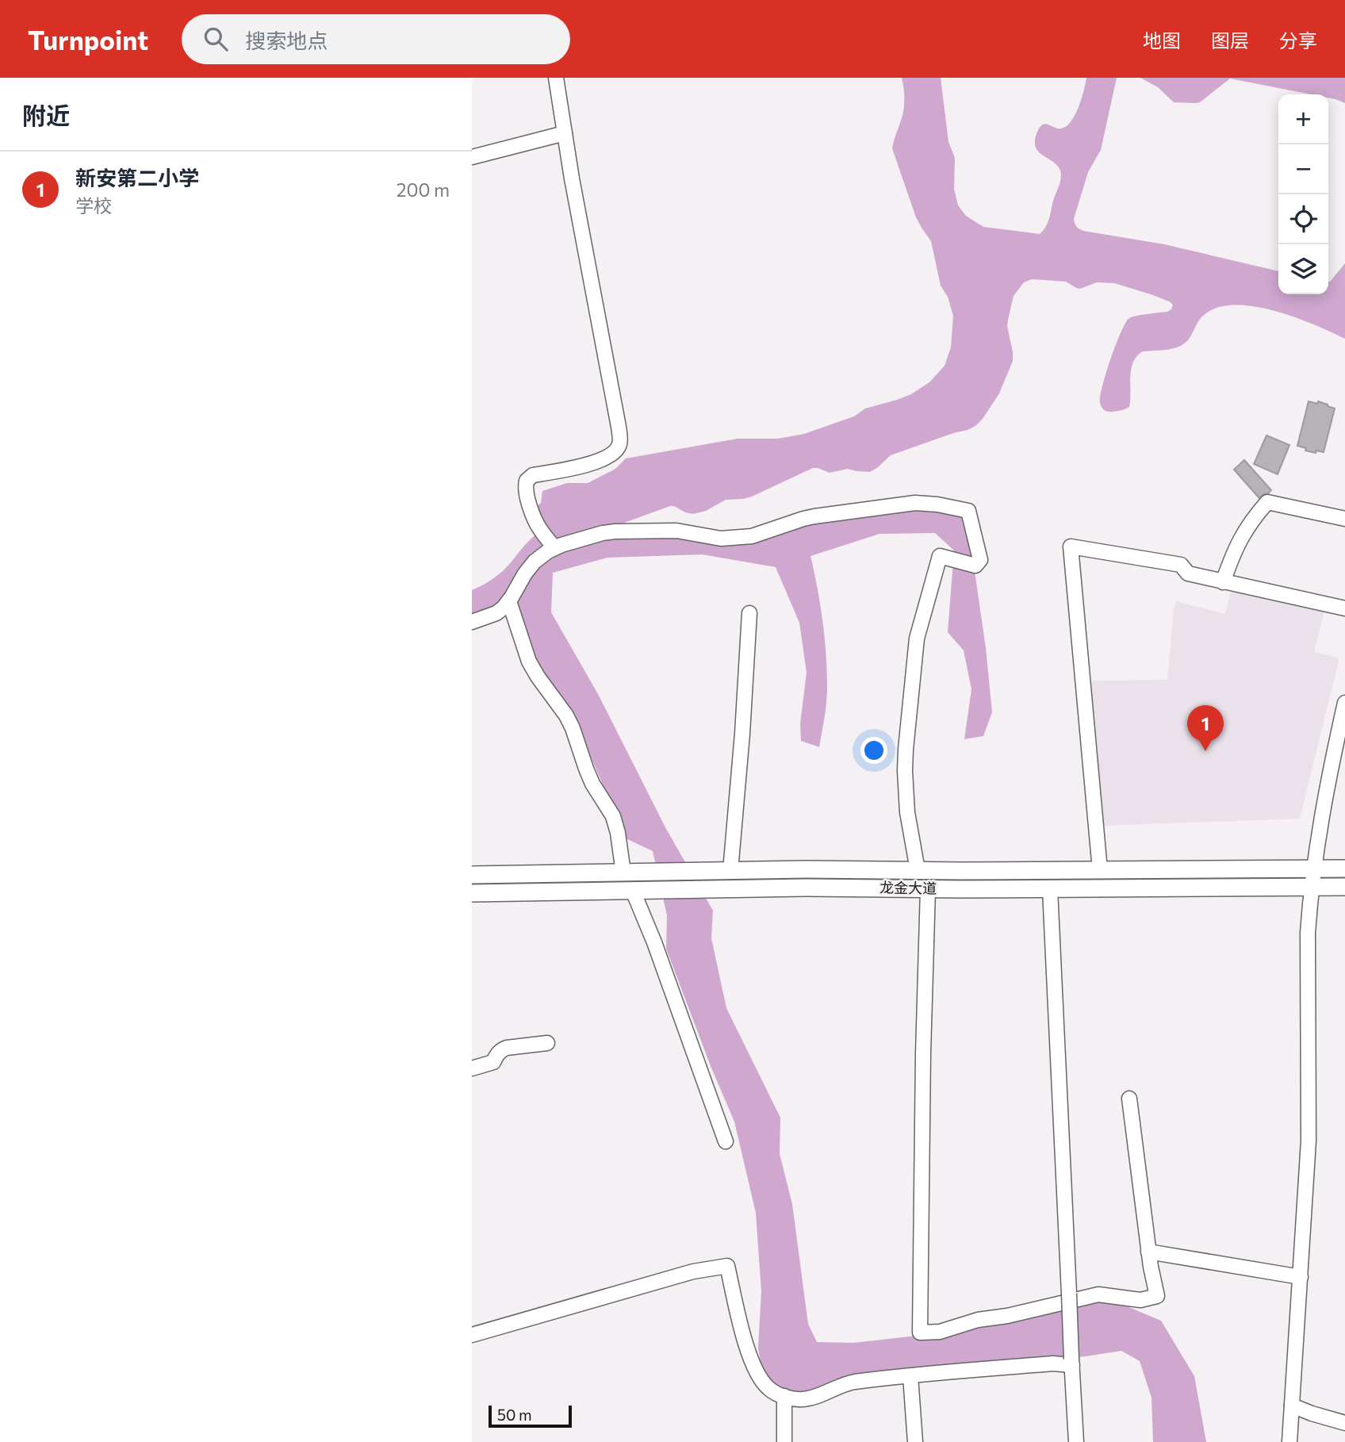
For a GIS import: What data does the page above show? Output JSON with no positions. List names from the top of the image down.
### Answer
{
  "streets": {
    "main road": ["龙金大道"]
  },
  "scale_bar": "50 m",
  "page": {
    "header": "Turnpoint",
    "search": "搜索地点",
    "nav": ["地图", "图层", "分享"],
    "heading": "附近",
    "map_buttons": ["+", "−"],
    "list": [
      {
        "mark": "1",
        "name": "新安第二小学",
        "note": "学校",
        "value": "200 m"
      }
    ],
    "pins": "1",
    "scale": "50 m"
  }
}
